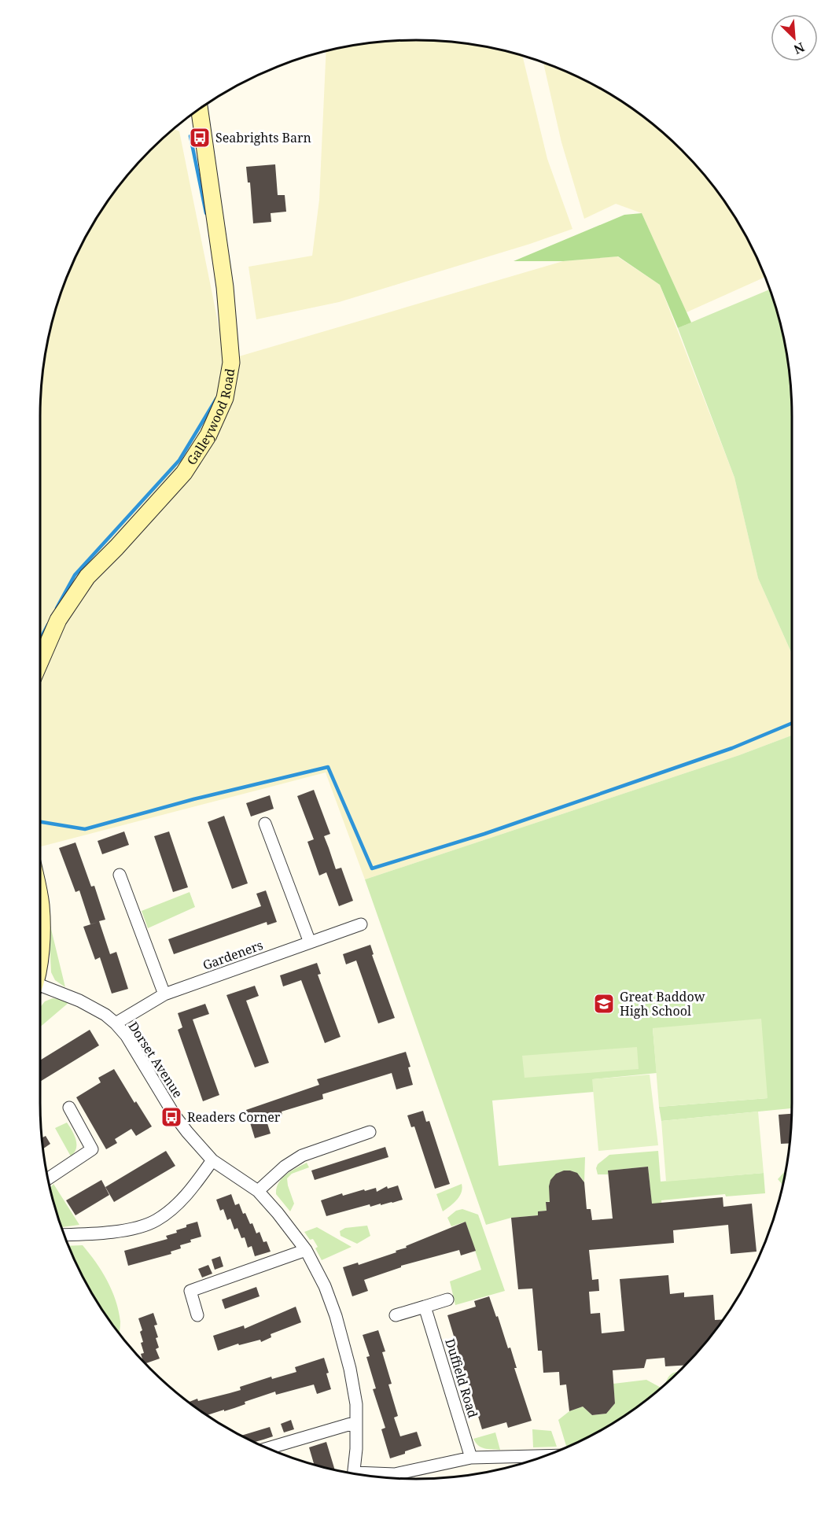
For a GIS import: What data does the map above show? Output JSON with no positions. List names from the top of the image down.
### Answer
{
  "streets": {
    "street": [
      "Galleywood Road",
      "Gardeners",
      "Dorset Avenue",
      "Duffield Road"
    ]
  },
  "crossings": [
    ["Gardeners", "Dorset Avenue"]
  ],
  "places": {
    "bus stop": ["Seabrights Barn", "Readers Corner"],
    "school or university": ["Great Baddow High School"]
  },
  "north": "bottom right"
}
